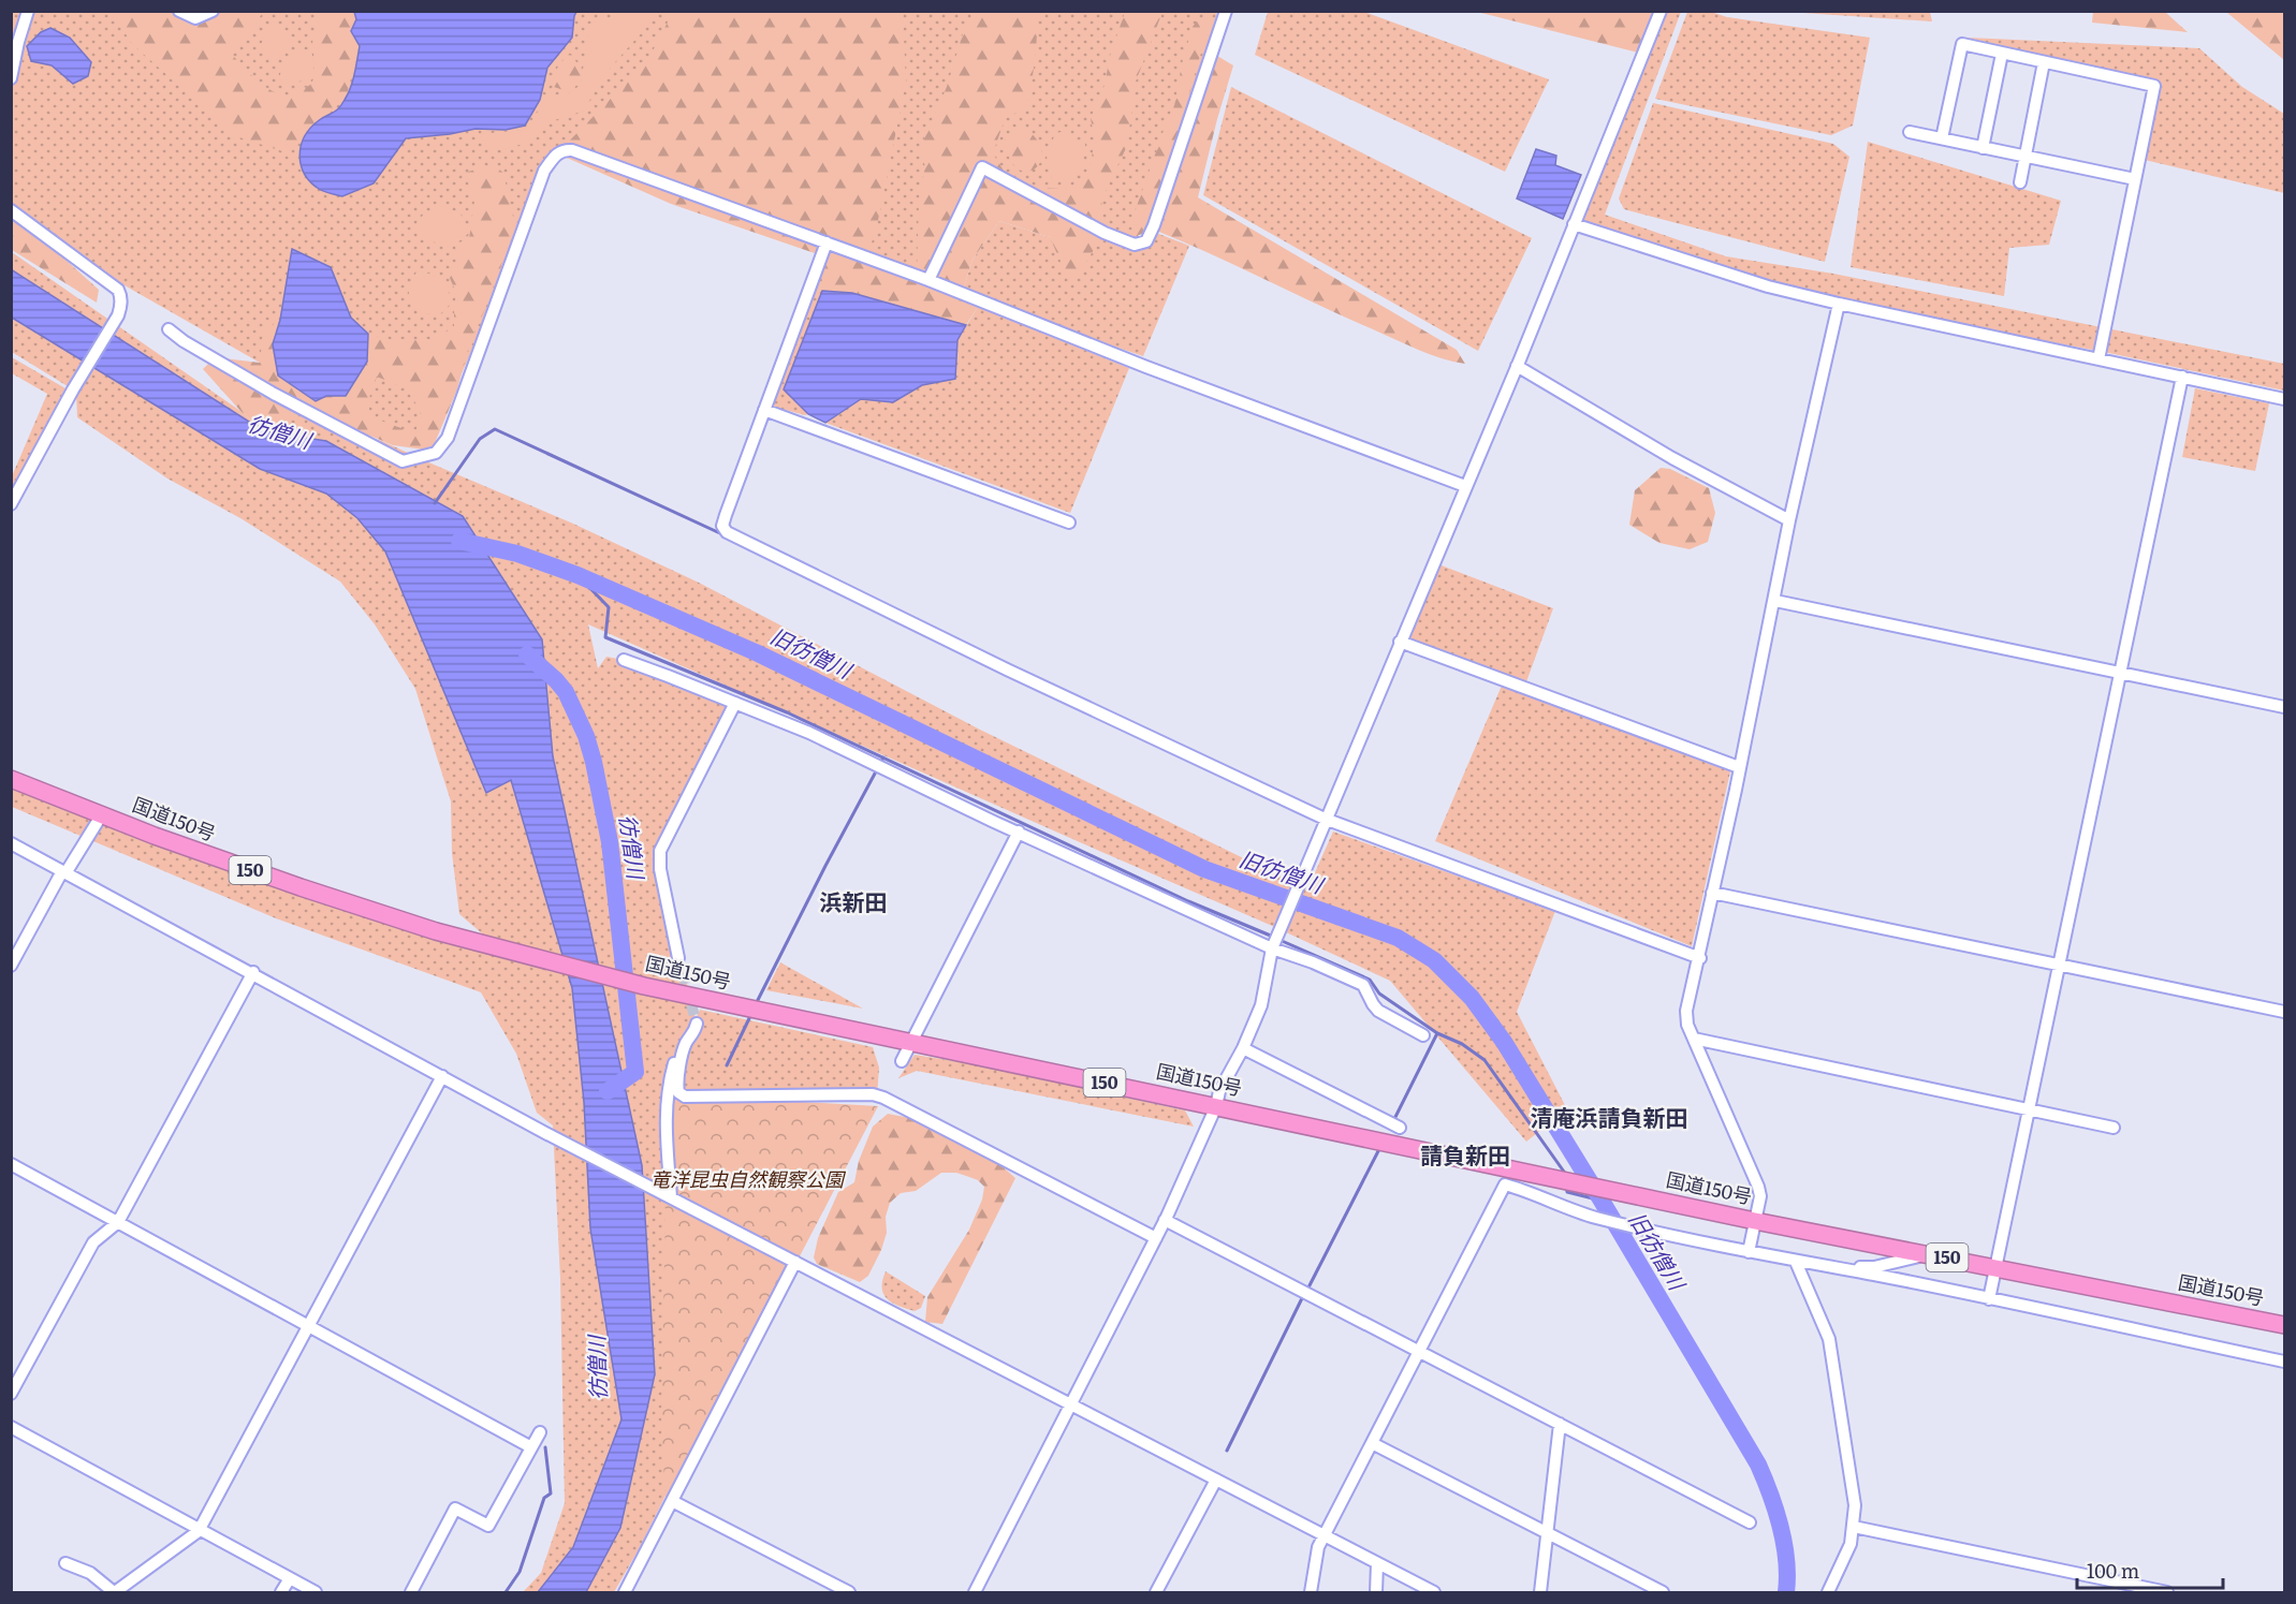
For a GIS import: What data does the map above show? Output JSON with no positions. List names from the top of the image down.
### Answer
{
  "streets": {
    "highway": ["国道150号", "150"]
  },
  "districts": ["浜新田", "清庵浜請負新田", "請負新田"],
  "water": ["彷僧川", "旧彷僧川"],
  "parks": ["竜洋昆虫自然観察公園"],
  "scale_bar": "100 m"
}
